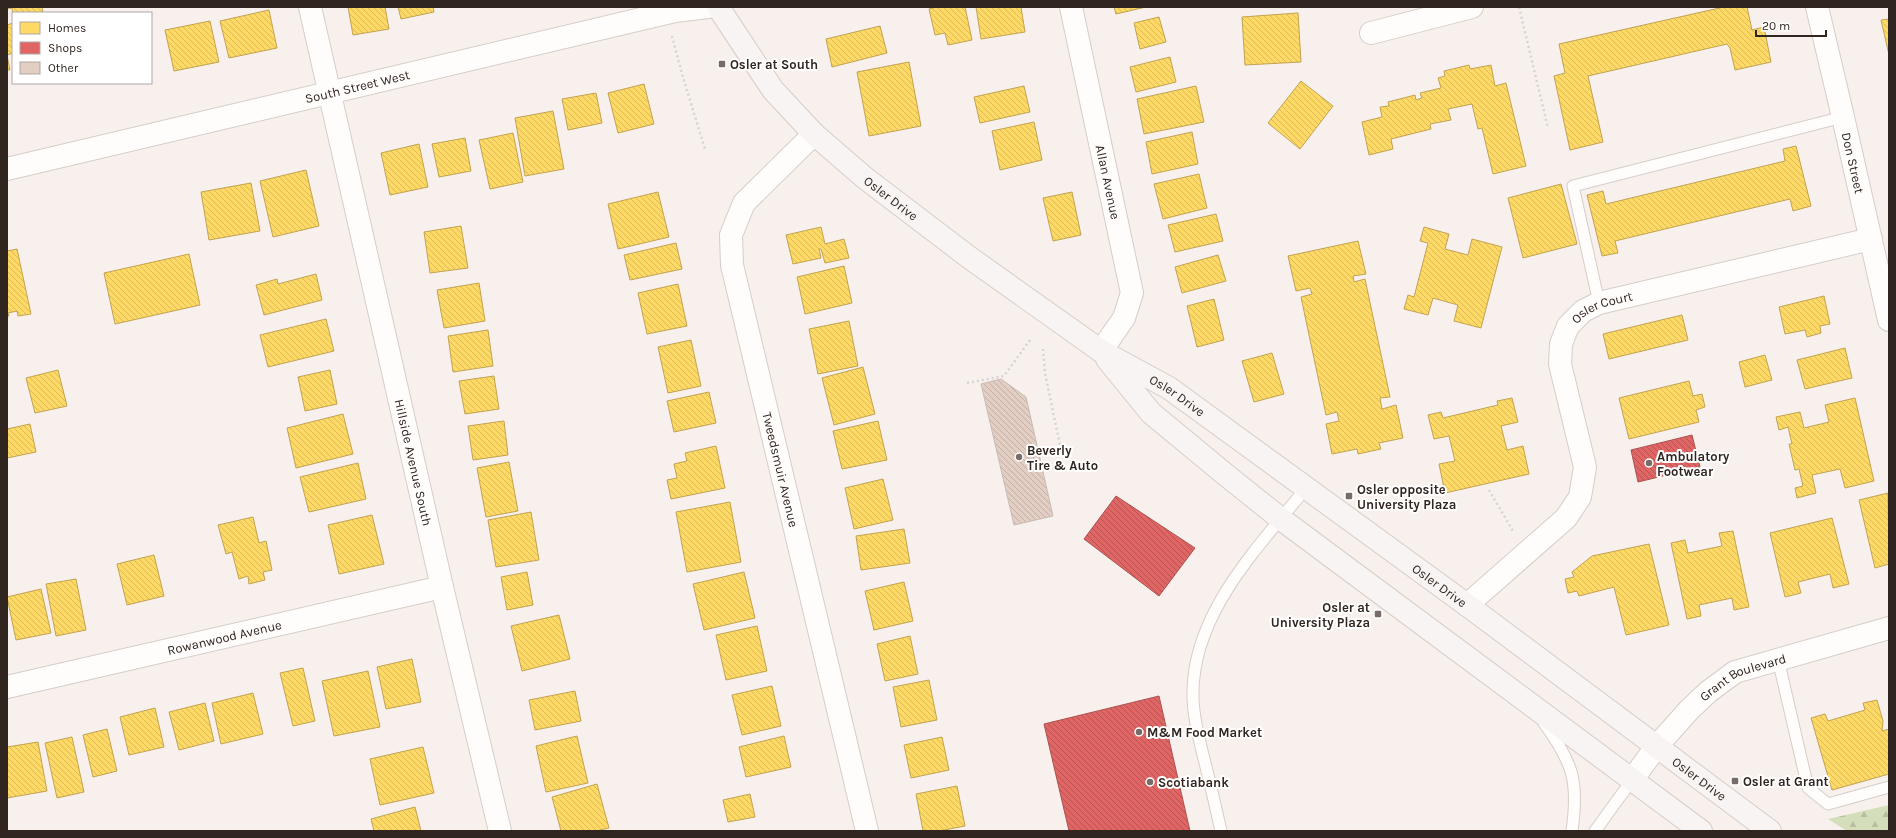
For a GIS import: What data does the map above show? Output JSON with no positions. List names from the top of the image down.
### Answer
{
  "streets": {
    "main road": ["Osler Drive"],
    "street": [
      "South Street West",
      "Don Street",
      "Allan Avenue",
      "Osler Court",
      "Hillside Avenue South",
      "Tweedsmuir Avenue",
      "Rowanwood Avenue",
      "Grant Boulevard"
    ]
  },
  "crossings": [
    ["South Street West", "Hillside Avenue South"],
    ["Don Street", "Osler Court"],
    ["Allan Avenue", "Osler Drive"],
    ["Osler Drive", "Osler Court"],
    ["Osler Drive", "Tweedsmuir Avenue"],
    ["Osler Drive", "Grant Boulevard"],
    ["Hillside Avenue South", "Rowanwood Avenue"]
  ],
  "places": {
    "transit": [
      "Osler at South",
      "Osler opposite University Plaza",
      "Osler at University Plaza",
      "Osler at Grant"
    ],
    "other": [
      "Beverly Tire & Auto",
      "Ambulatory Footwear",
      "M&M Food Market",
      "Scotiabank"
    ]
  },
  "legend": ["Homes", "Shops", "Other"],
  "scale_bar": "20 m"
}
